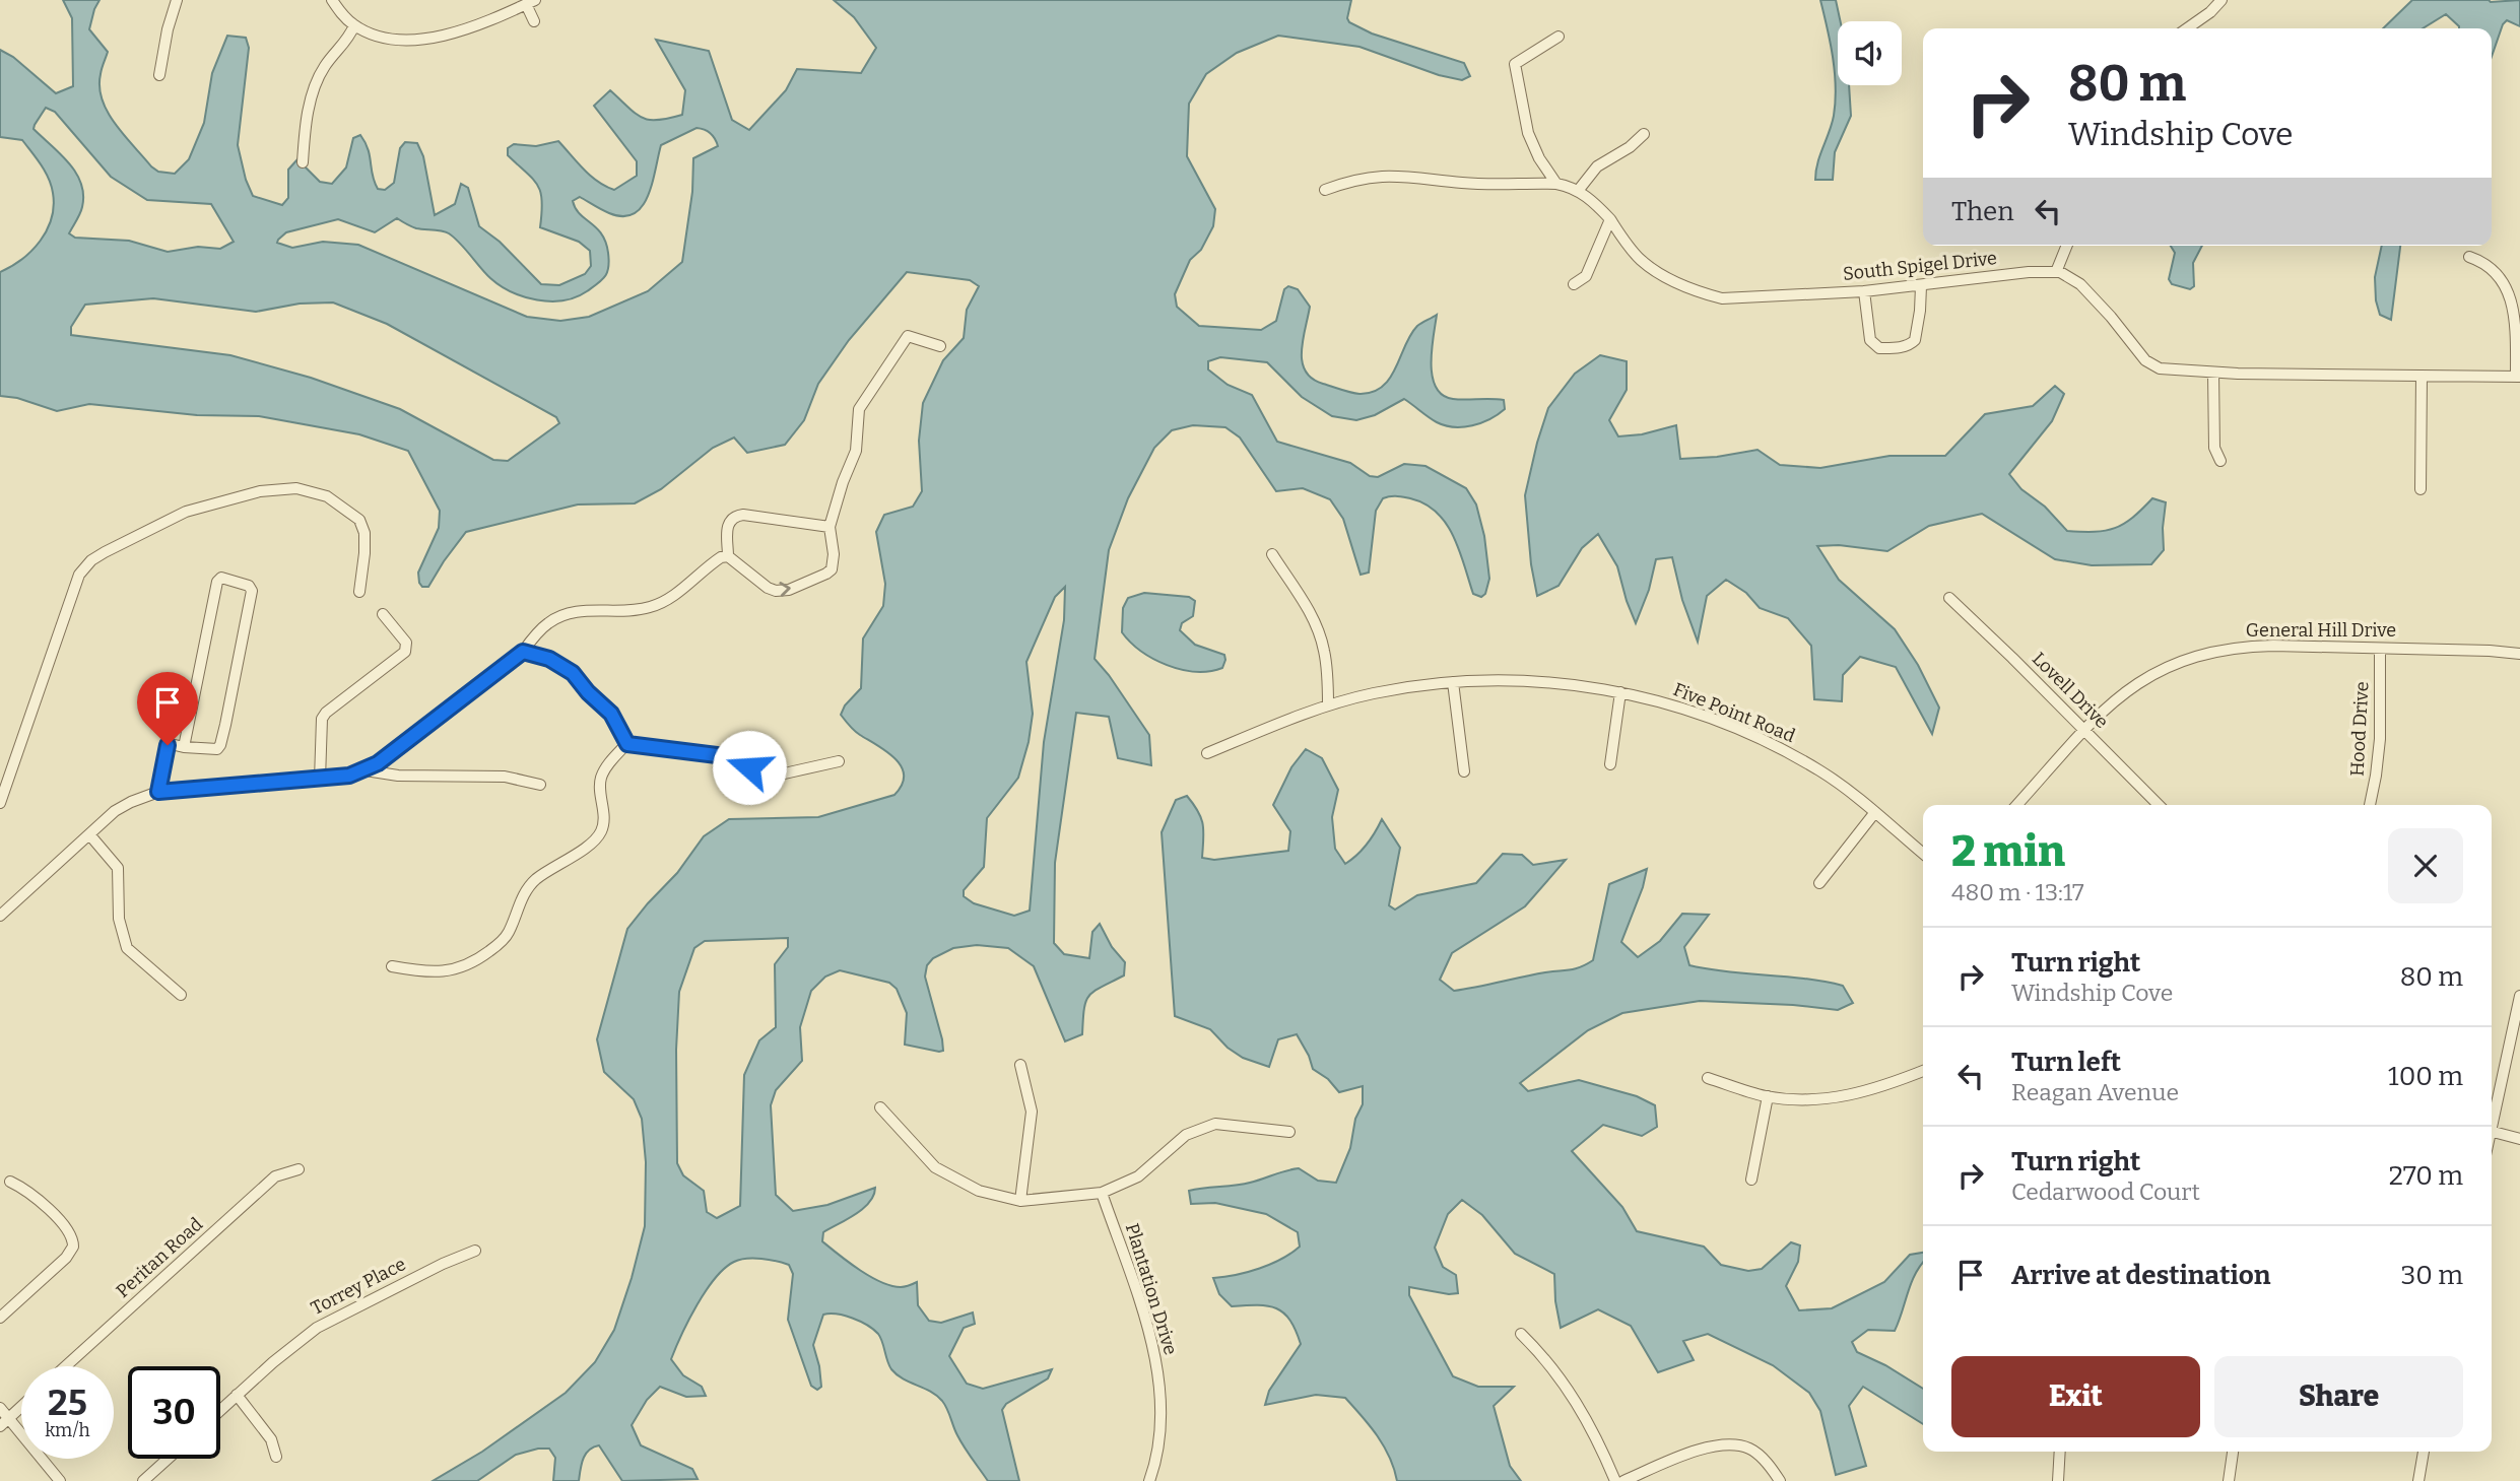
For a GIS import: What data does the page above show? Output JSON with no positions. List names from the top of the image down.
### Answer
{
  "streets": {
    "street": [
      "South Spigel Drive",
      "General Hill Drive",
      "Lovell Drive",
      "Five Point Road",
      "Hood Drive",
      "Peritan Road",
      "Torrey Place",
      "Plantation Drive"
    ]
  },
  "crossings": [
    ["General Hill Drive", "Lovell Drive"],
    ["General Hill Drive", "Hood Drive"]
  ],
  "page": {
    "turn": ["80 m", "Windship Cove"],
    "then": "Then",
    "heading": ["2 min", "480 m · 13:17"],
    "list": [
      {
        "name": "Turn right",
        "note": "Windship Cove",
        "value": "80 m"
      },
      {
        "name": "Turn left",
        "note": "Reagan Avenue",
        "value": "100 m"
      },
      {
        "name": "Turn right",
        "note": "Cedarwood Court",
        "value": "270 m"
      },
      {
        "name": "Arrive at destination",
        "value": "30 m"
      }
    ],
    "buttons": ["Exit", "Share"],
    "speed": "25 km/h",
    "limit": "30"
  }
}
